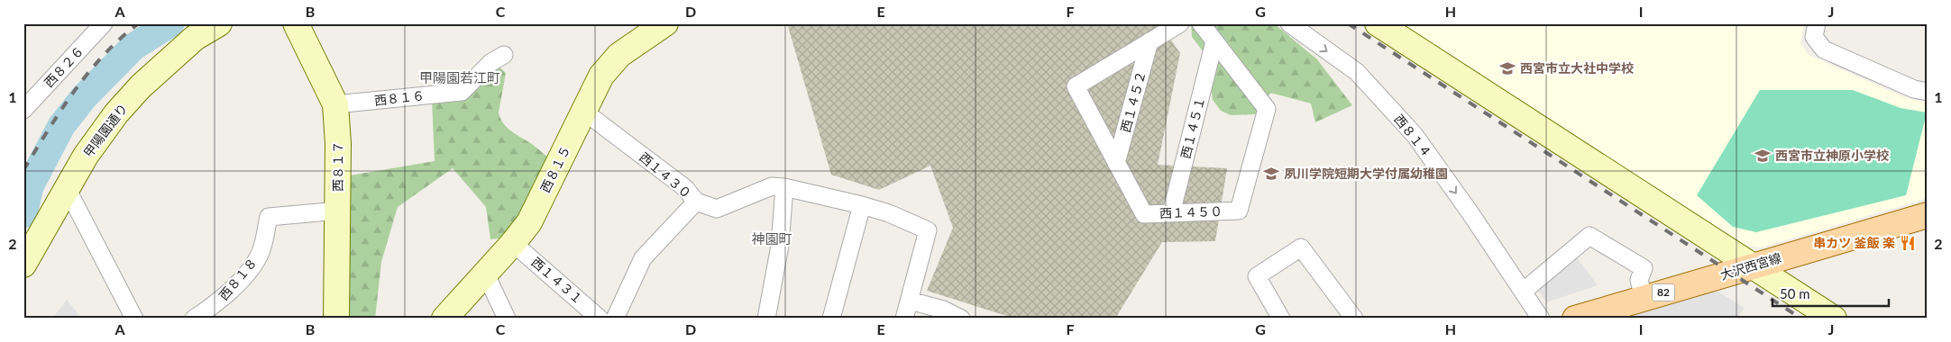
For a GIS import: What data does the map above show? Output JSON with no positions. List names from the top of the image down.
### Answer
{
  "streets": {
    "main road": ["大沢西宮線", "82"],
    "street": [
      "西８２６",
      "西８１６",
      "西１４５２",
      "西１４５１",
      "甲陽園通り",
      "西８１４",
      "西８１７",
      "西８１５",
      "西１４３０",
      "西１４５０",
      "西８１８",
      "西１４３１"
    ]
  },
  "crossings": [
    ["西８１６", "西８１７"],
    ["西１４５２", "西１４５０"],
    ["西１４５１", "西１４５０"],
    ["西８１７", "西８１８"],
    ["西８１５", "西１４３０"],
    ["西８１５", "西１４３１"]
  ],
  "districts": ["甲陽園若江町", "神園町"],
  "places": {
    "school or university": ["西宮市立大社中学校", "西宮市立神原小学校", "夙川学院短期大学付属幼稚園"],
    "restaurant": ["串カツ 釜飯 楽"]
  },
  "scale_bar": "50 m",
  "grid": {
    "columns": [
      "A",
      "B",
      "C",
      "D",
      "E",
      "F",
      "G",
      "H",
      "I",
      "J"
    ],
    "rows": ["1", "2"]
  }
}
